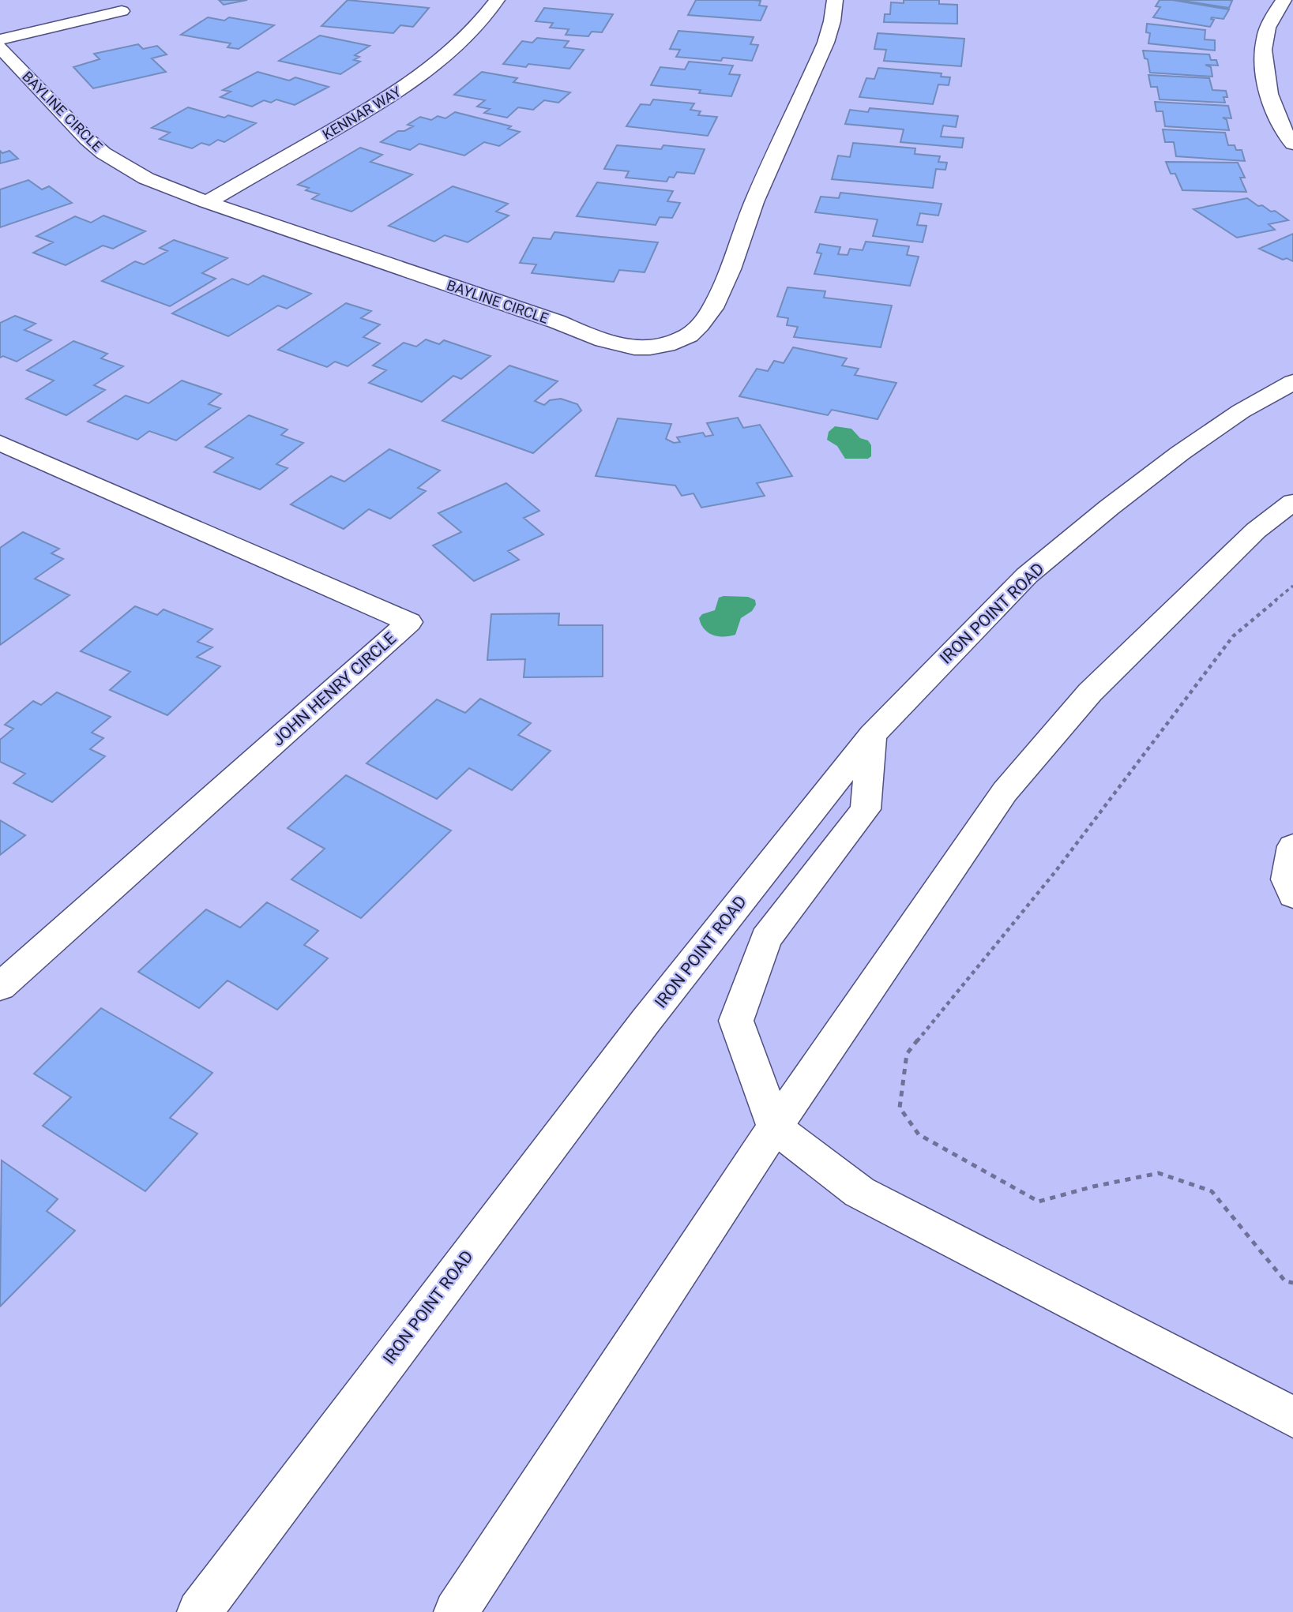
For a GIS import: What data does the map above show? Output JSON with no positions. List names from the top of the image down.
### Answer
{
  "streets": {
    "street": [
      "BAYLINE CIRCLE",
      "KENNAR WAY",
      "IRON POINT ROAD",
      "JOHN HENRY CIRCLE"
    ]
  },
  "crossings": [
    ["BAYLINE CIRCLE", "KENNAR WAY"]
  ]
}
